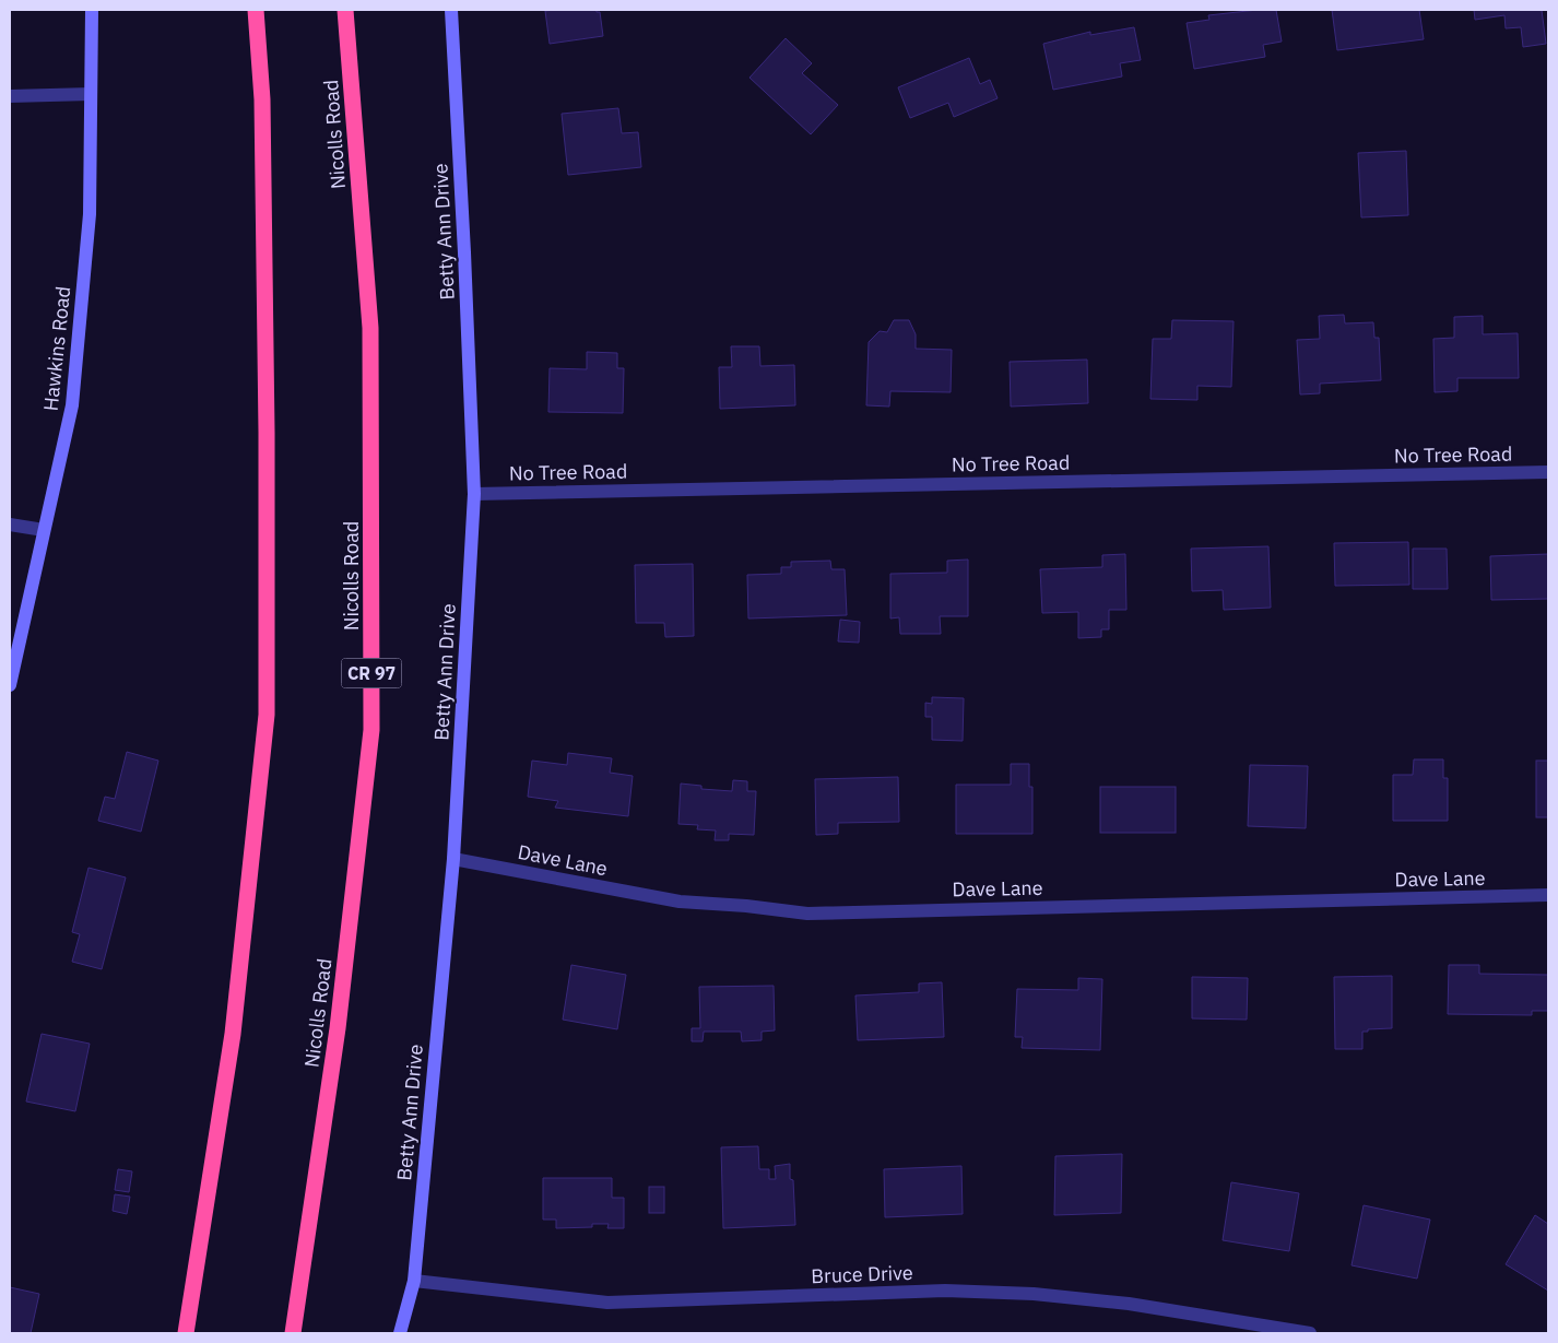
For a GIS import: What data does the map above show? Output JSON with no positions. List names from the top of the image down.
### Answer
{
  "streets": {
    "highway": ["Nicolls Road", "CR 97"],
    "street": [
      "Betty Ann Drive",
      "Hawkins Road",
      "No Tree Road",
      "Dave Lane",
      "Bruce Drive"
    ]
  },
  "crossings": [
    ["Betty Ann Drive", "No Tree Road"],
    ["Betty Ann Drive", "Dave Lane"],
    ["Betty Ann Drive", "Bruce Drive"]
  ]
}
